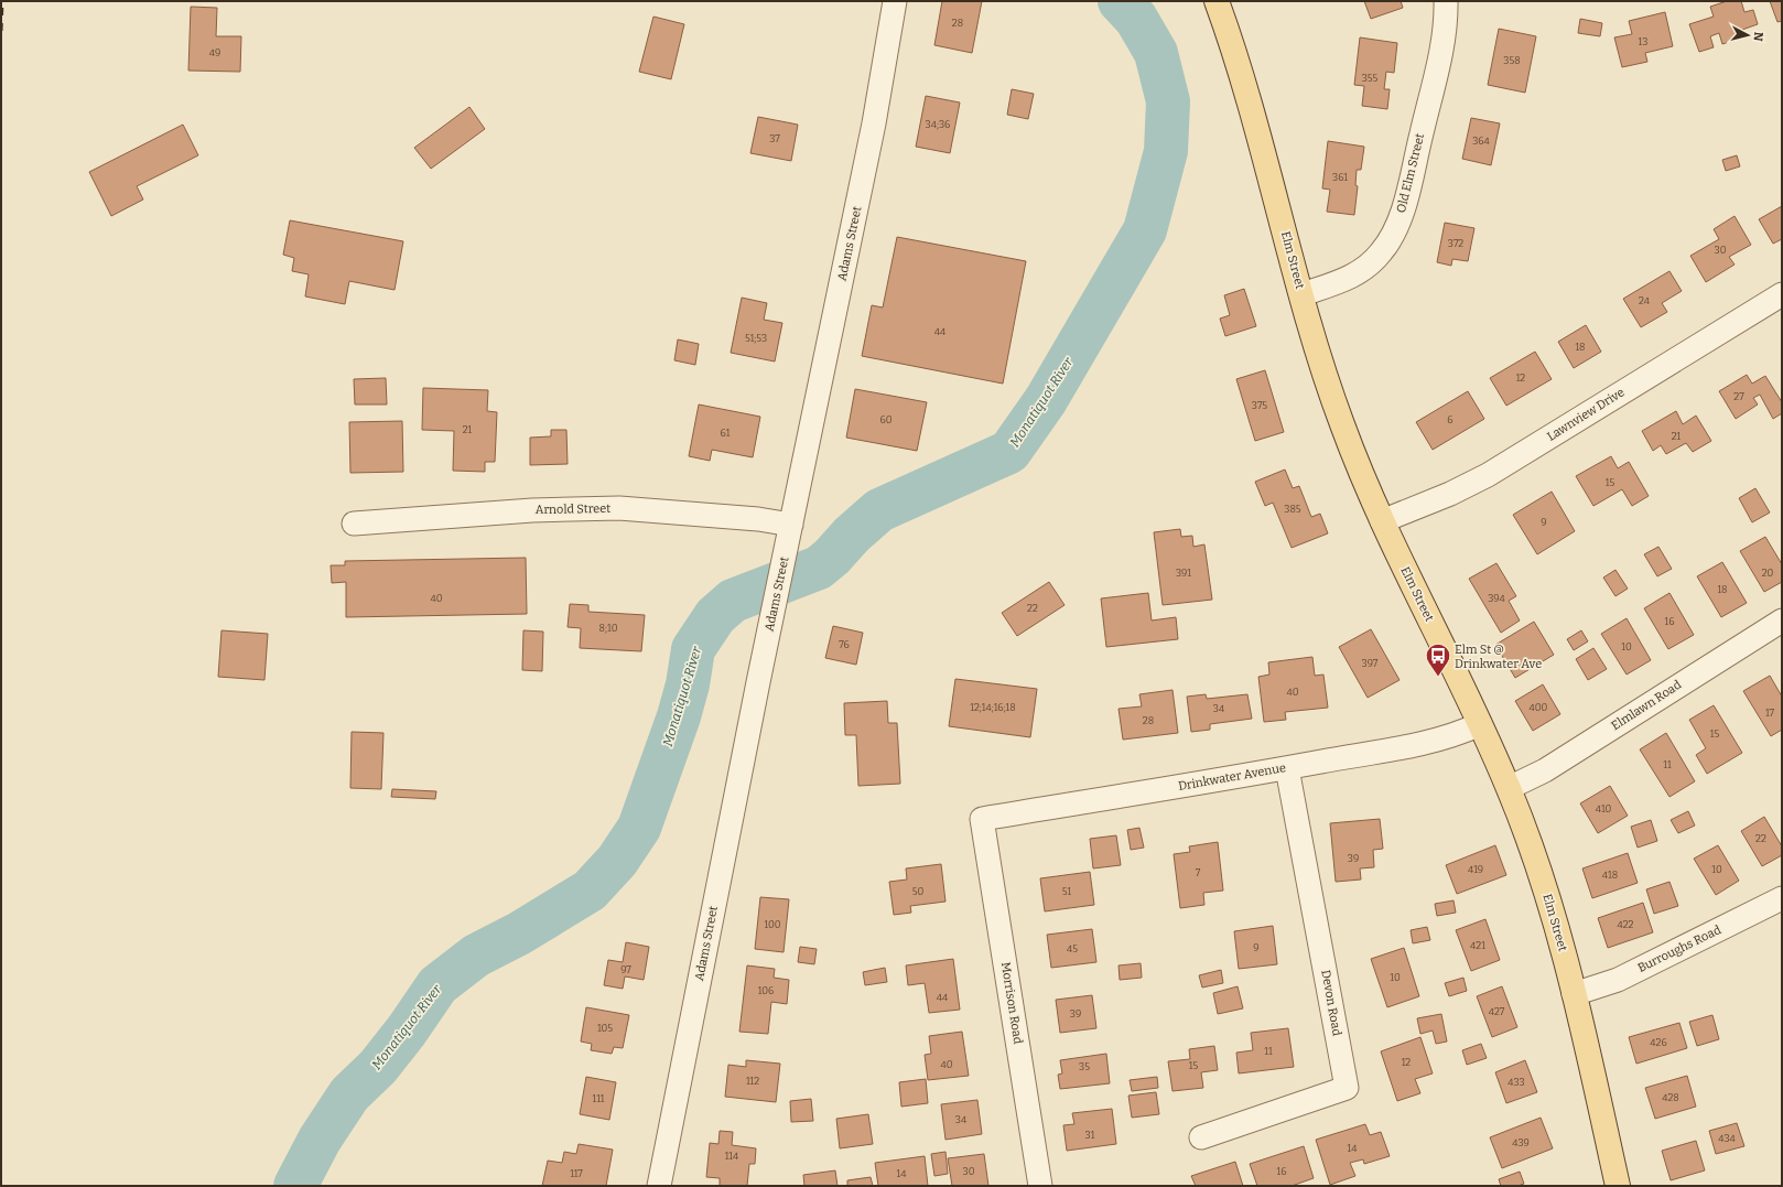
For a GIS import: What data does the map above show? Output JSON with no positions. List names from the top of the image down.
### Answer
{
  "streets": {
    "main road": ["Elm Street"],
    "street": [
      "Old Elm Street",
      "Adams Street",
      "Lawnview Drive",
      "Arnold Street",
      "Elmlawn Road",
      "Drinkwater Avenue",
      "Burroughs Road",
      "Morrison Road",
      "Devon Road"
    ]
  },
  "crossings": [
    ["Old Elm Street", "Elm Street"],
    ["Adams Street", "Arnold Street"],
    ["Elm Street", "Lawnview Drive"],
    ["Elm Street", "Elmlawn Road"],
    ["Elm Street", "Drinkwater Avenue"],
    ["Elm Street", "Burroughs Road"],
    ["Drinkwater Avenue", "Morrison Road"],
    ["Drinkwater Avenue", "Devon Road"]
  ],
  "water": ["Monatiquot River"],
  "places": {
    "bus stop": ["Elm St @ Drinkwater Ave"]
  },
  "house_numbers": [
    "28",
    "13",
    "49",
    "358",
    "355",
    "34;36",
    "37",
    "364",
    "361",
    "372",
    "30",
    "24",
    "44",
    "51;53",
    "18",
    "12",
    "27",
    "375",
    "60",
    "6",
    "21",
    "61",
    "21",
    "15",
    "385",
    "9",
    "391",
    "20",
    "18",
    "40",
    "394",
    "22",
    "16",
    "8;10",
    "76",
    "10",
    "397",
    "40",
    "12;14;16;18",
    "400",
    "34",
    "17",
    "28",
    "15",
    "11",
    "410",
    "22",
    "39",
    "419",
    "10",
    "7",
    "418",
    "50",
    "51",
    "100",
    "422",
    "421",
    "9",
    "45",
    "97",
    "10",
    "106",
    "44",
    "427",
    "39",
    "105",
    "426",
    "11",
    "12",
    "40",
    "15",
    "35",
    "112",
    "433",
    "428",
    "111",
    "34",
    "31",
    "434",
    "439",
    "14",
    "114",
    "30",
    "16",
    "117",
    "14"
  ],
  "north": "right"
}
